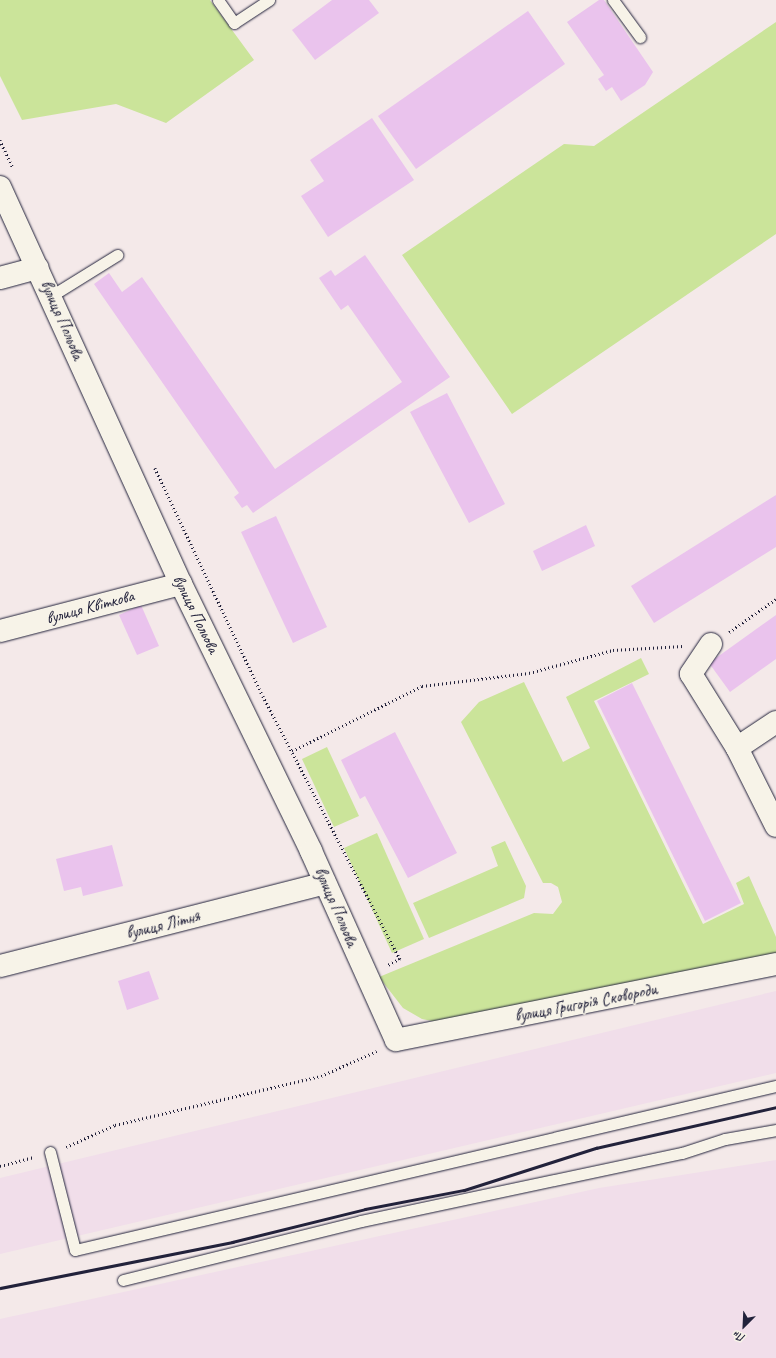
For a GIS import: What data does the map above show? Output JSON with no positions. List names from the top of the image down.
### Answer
{
  "streets": {
    "street": [
      "вулиця Польова",
      "вулиця Квіткова",
      "вулиця Літня",
      "вулиця Григорія Сковороди"
    ]
  },
  "crossings": [
    ["вулиця Польова", "вулиця Квіткова"],
    ["вулиця Польова", "вулиця Літня"],
    ["вулиця Польова", "вулиця Григорія Сковороди"]
  ],
  "north": "bottom left"
}
